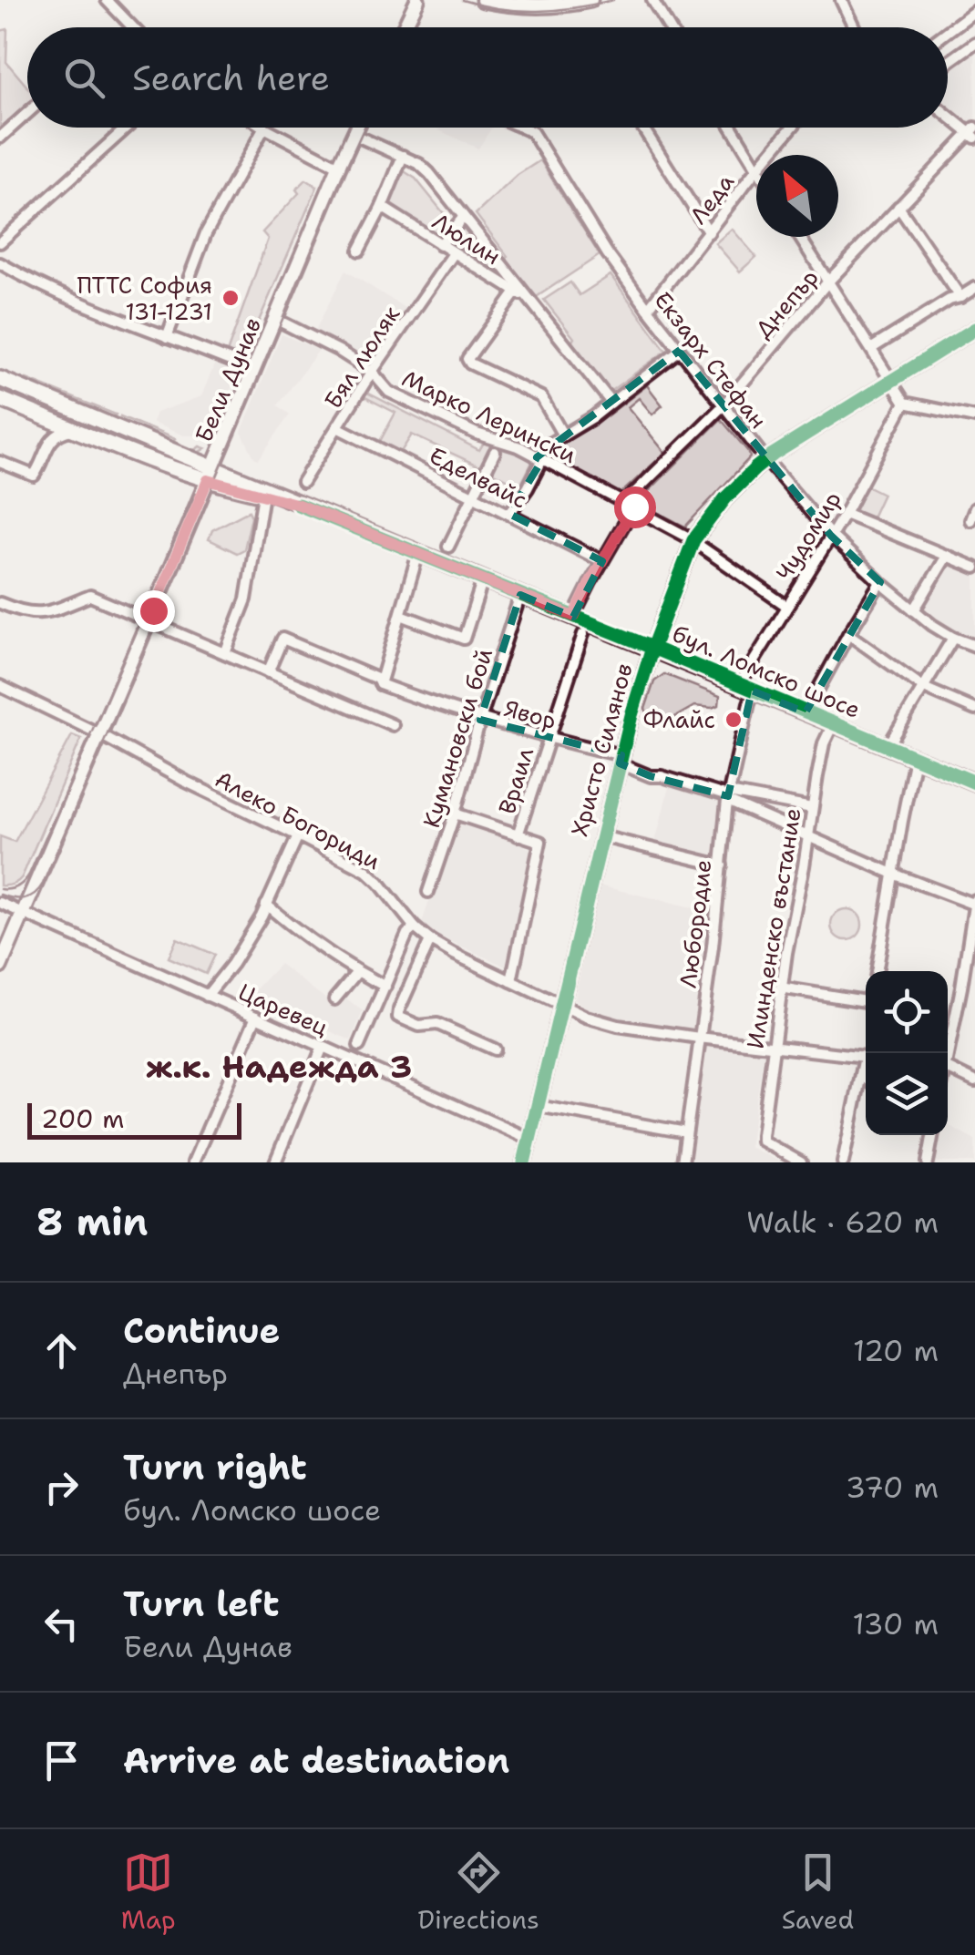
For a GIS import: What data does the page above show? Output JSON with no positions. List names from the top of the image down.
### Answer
{
  "streets": {
    "main road": ["бул. Ломско шосе"],
    "street": [
      "Леда",
      "Люлин",
      "Днепър",
      "Бял люляк",
      "Екзарх Стефан",
      "Бели Дунав",
      "Марко Лерински",
      "Еделвайс",
      "Чудомир",
      "Явор",
      "Кумановски бой",
      "Христо Силянов",
      "Враил",
      "Алеко Богориди",
      "Любородие",
      "Илинденско въстание",
      "Царевец"
    ]
  },
  "crossings": [
    ["Леда", "Екзарх Стефан"],
    ["Люлин", "Бял люляк"],
    ["Днепър", "Екзарх Стефан"],
    ["Днепър", "Марко Лерински"],
    ["Днепър", "Еделвайс"],
    ["Днепър", "бул. Ломско шосе"],
    ["Бял люляк", "Марко Лерински"],
    ["Бял люляк", "Еделвайс"],
    ["Екзарх Стефан", "Чудомир"],
    ["Екзарх Стефан", "Христо Силянов"],
    ["Бели Дунав", "Марко Лерински"],
    ["Бели Дунав", "бул. Ломско шосе"],
    ["Бели Дунав", "Алеко Богориди"],
    ["Бели Дунав", "Царевец"],
    ["Марко Лерински", "Чудомир"],
    ["Марко Лерински", "Христо Силянов"],
    ["Чудомир", "бул. Ломско шосе"],
    ["Чудомир", "Любородие"],
    ["бул. Ломско шосе", "Кумановски бой"],
    ["бул. Ломско шосе", "Христо Силянов"],
    ["бул. Ломско шосе", "Любородие"],
    ["бул. Ломско шосе", "Илинденско въстание"],
    ["Явор", "Кумановски бой"],
    ["Явор", "Христо Силянов"],
    ["Явор", "Враил"],
    ["Явор", "Любородие"],
    ["Христо Силянов", "Алеко Богориди"],
    ["Христо Силянов", "Царевец"],
    ["Алеко Богориди", "Любородие"],
    ["Алеко Богориди", "Илинденско въстание"]
  ],
  "districts": ["ж.к. Надежда 3"],
  "places": ["ПТТС София 131-1231", "Флайс"],
  "scale_bar": "200 m",
  "north": "top left",
  "page": {
    "search": "Search here",
    "scale": "200 m",
    "heading": ["8 min", "Walk · 620 m"],
    "list": [
      ["Continue", "Днепър", "120 m"],
      ["Turn right", "бул. Ломско шосе", "370 m"],
      ["Turn left", "Бели Дунав", "130 m"],
      "Arrive at destination"
    ],
    "nav": ["Map", "Directions", "Saved"]
  }
}
